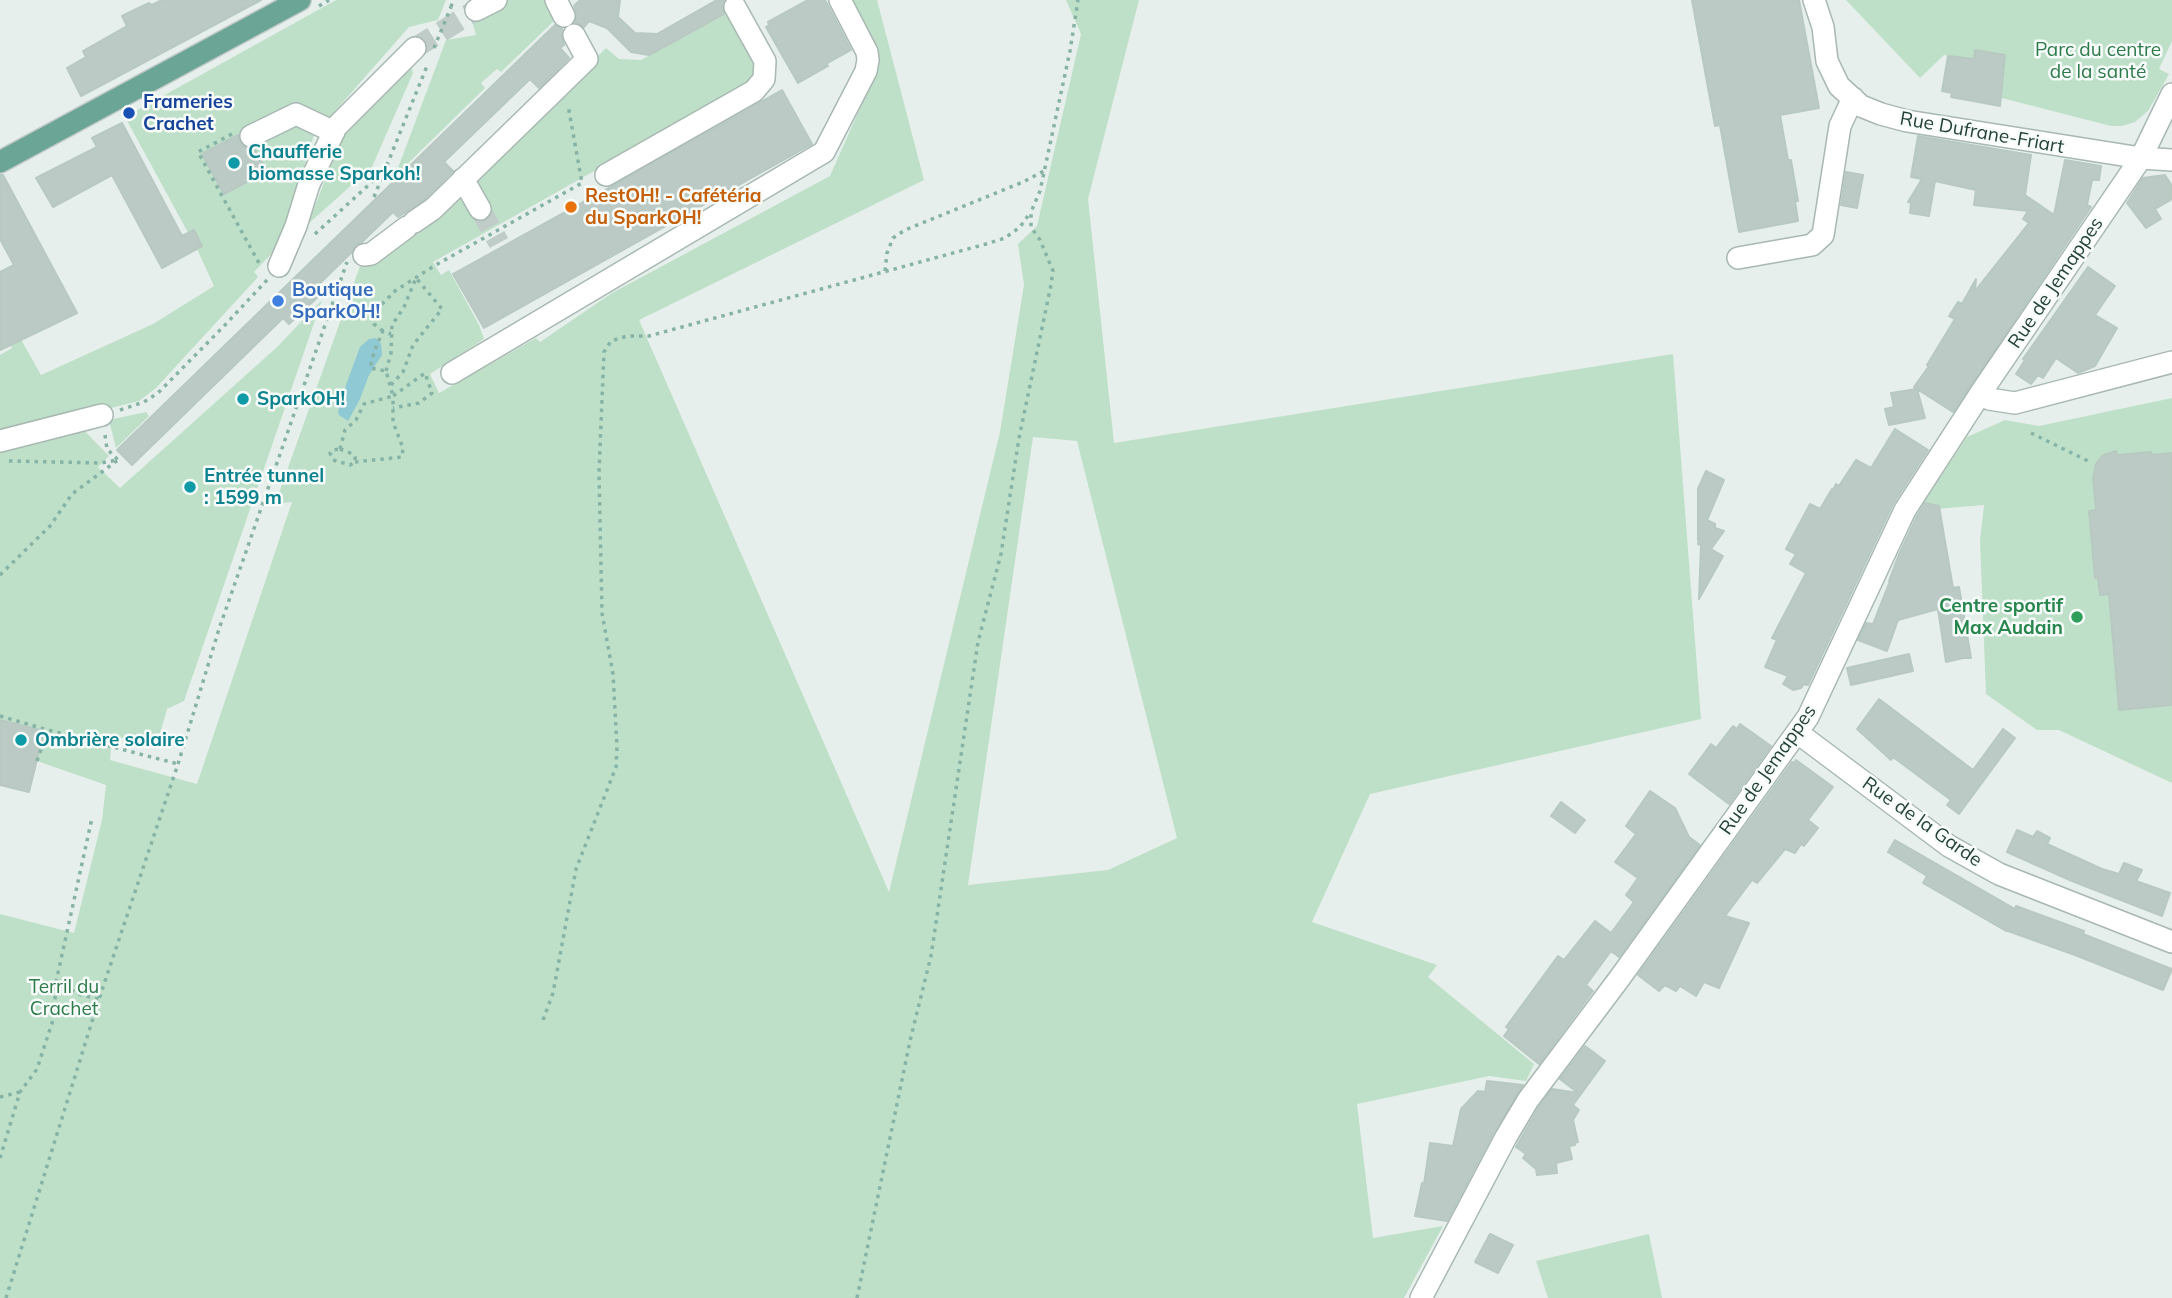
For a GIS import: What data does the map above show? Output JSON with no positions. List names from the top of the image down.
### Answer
{
  "streets": {
    "street": ["Rue Dufrane-Friart", "Rue de Jemappes", "Rue de la Garde"]
  },
  "crossings": [
    ["Rue Dufrane-Friart", "Rue de Jemappes"],
    ["Rue de Jemappes", "Rue de la Garde"]
  ],
  "parks": ["Parc du centre de la santé", "Terril du Crachet"],
  "places": [
    "Frameries Crachet",
    "Chaufferie biomasse Sparkoh!",
    "RestOH! - Cafétéria du SparkOH!",
    "Boutique SparkOH!",
    "SparkOH!",
    "Entrée tunnel : 1599 m",
    "Centre sportif Max Audain",
    "Ombrière solaire"
  ]
}
